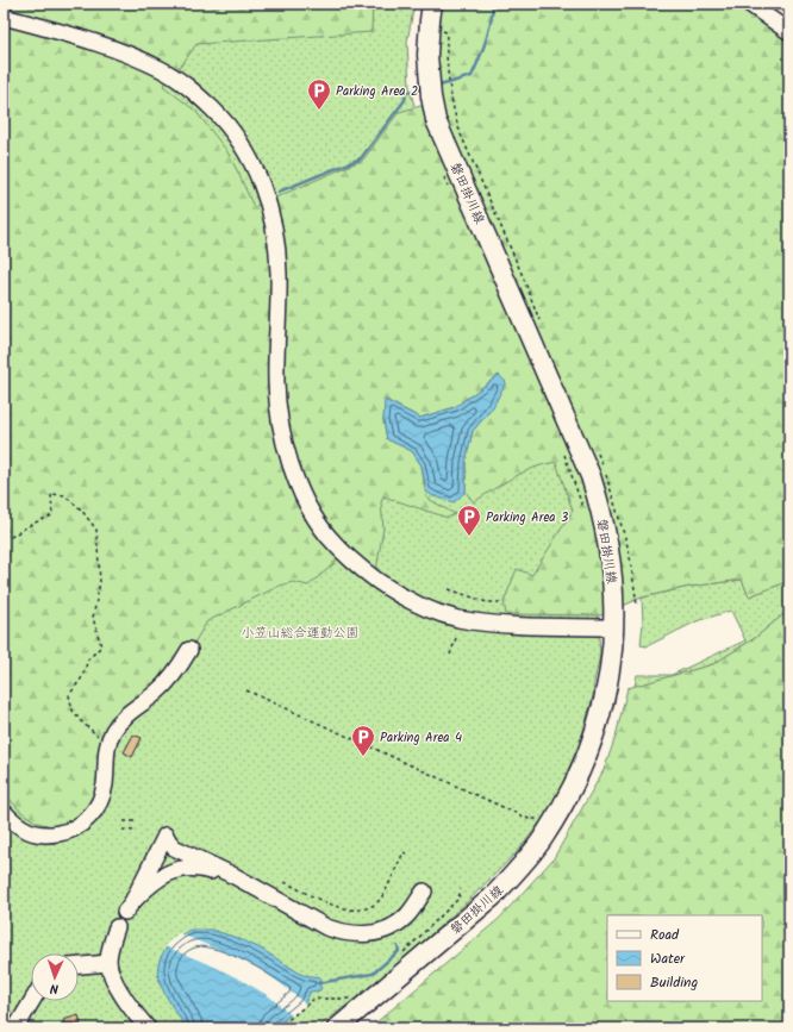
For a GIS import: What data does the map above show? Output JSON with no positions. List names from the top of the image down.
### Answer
{
  "streets": {
    "main road": ["磐田掛川線"]
  },
  "parks": ["小笠山総合運動公園"],
  "places": {
    "parking": ["Parking Area 2", "Parking Area 3", "Parking Area 4"]
  },
  "legend": ["Road", "Water", "Building"],
  "north": "bottom"
}
